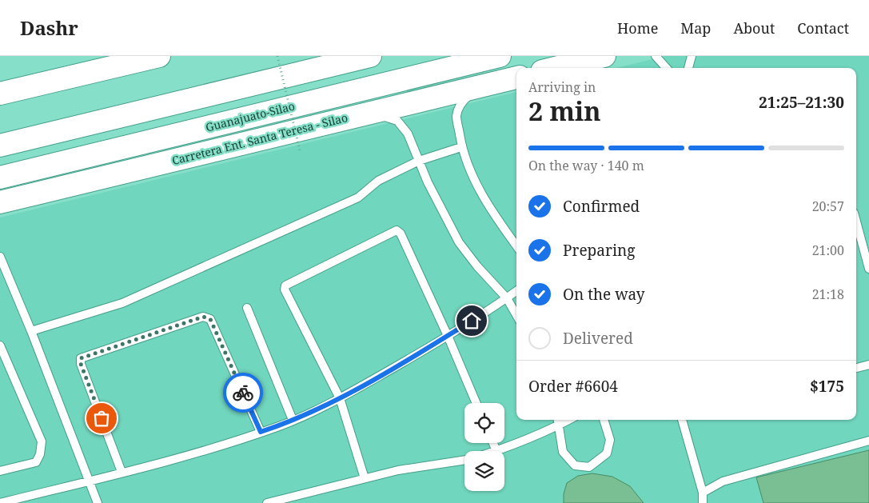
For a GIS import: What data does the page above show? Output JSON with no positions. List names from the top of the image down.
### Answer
{
  "streets": {
    "main road": ["Guanajuato-Silao", "Carretera Ent. Santa Teresa - Silao"]
  },
  "page": {
    "header": "Dashr",
    "nav": [
      "Home",
      "Map",
      "About",
      "Contact"
    ],
    "heading": ["2 min", "Arriving in", "21:25–21:30"],
    "panel": ["Order #6604", "$175"],
    "bar": "On the way · 140 m",
    "list": [
      ["Confirmed", "20:57"],
      ["Preparing", "21:00"],
      ["On the way", "21:18"],
      "Delivered"
    ]
  }
}
